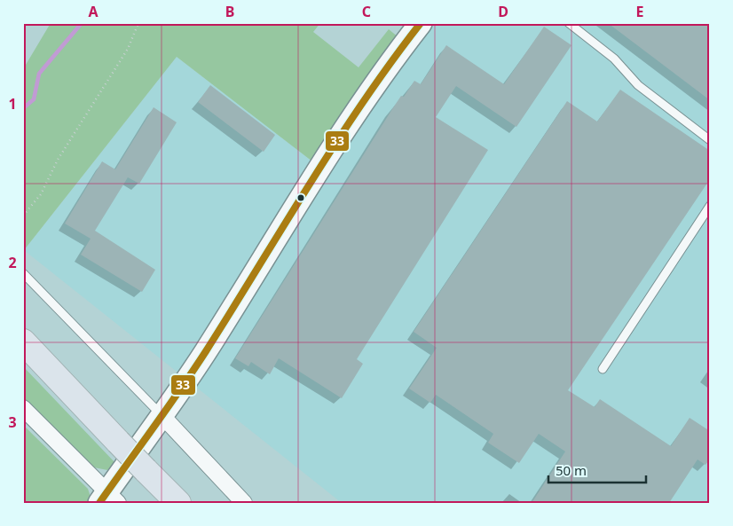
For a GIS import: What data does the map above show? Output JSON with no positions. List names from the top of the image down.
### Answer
{
  "lines": ["transit line 33"],
  "scale_bar": "50 m",
  "grid": {
    "columns": [
      "A",
      "B",
      "C",
      "D",
      "E"
    ],
    "rows": ["1", "2", "3"]
  }
}
